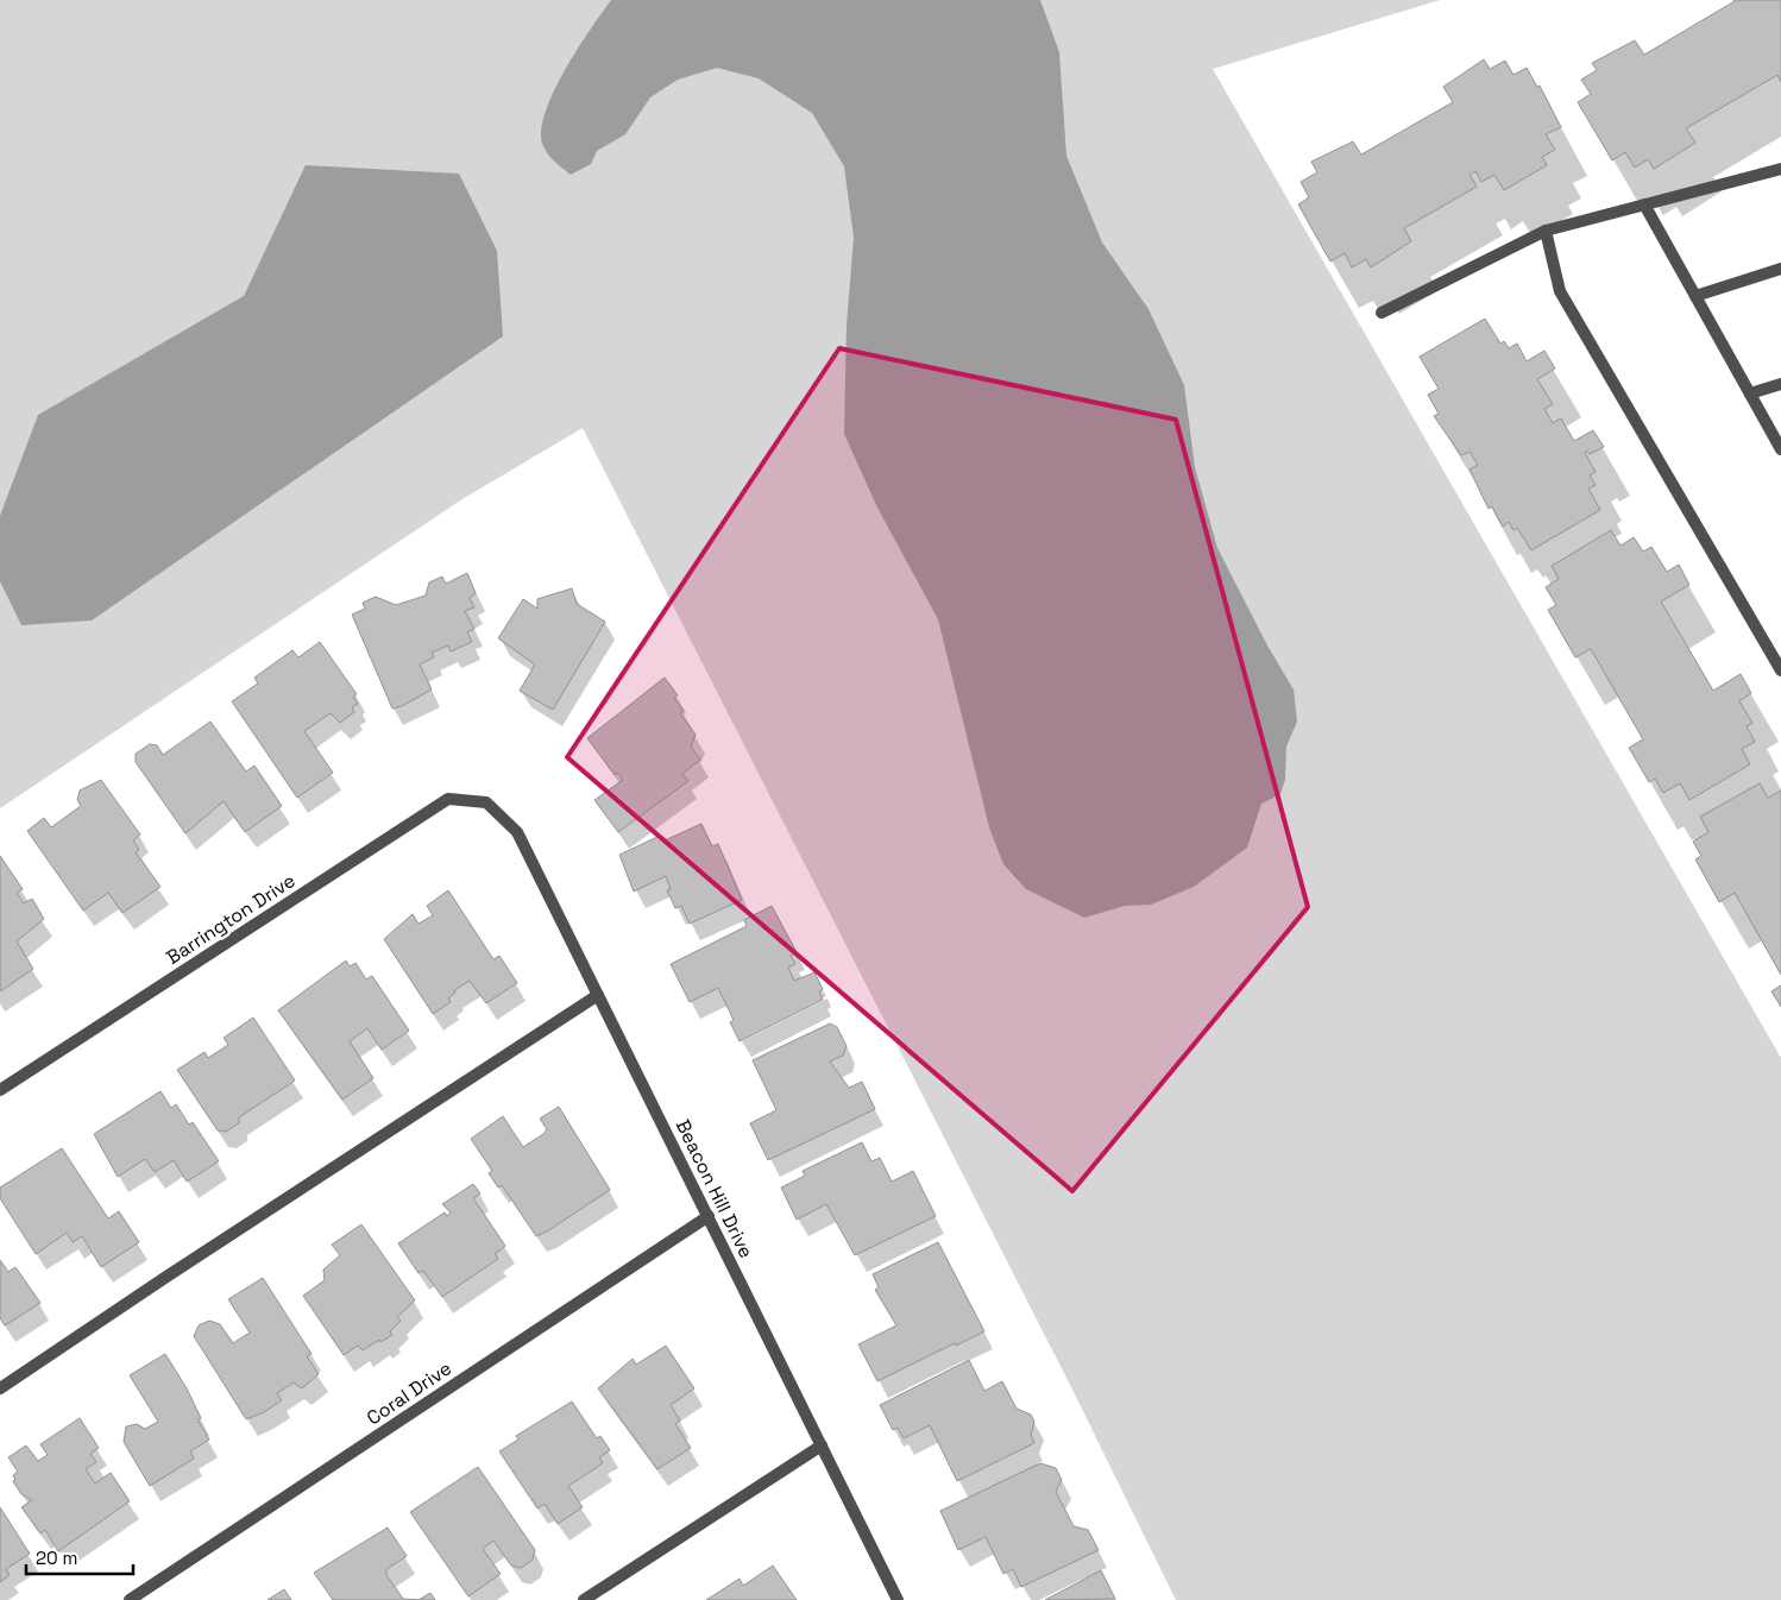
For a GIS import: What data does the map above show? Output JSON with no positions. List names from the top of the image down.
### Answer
{
  "streets": {
    "street": ["Barrington Drive", "Beacon Hill Drive", "Coral Drive"]
  },
  "crossings": [
    ["Barrington Drive", "Beacon Hill Drive"],
    ["Beacon Hill Drive", "Coral Drive"]
  ],
  "scale_bar": "20 m"
}
